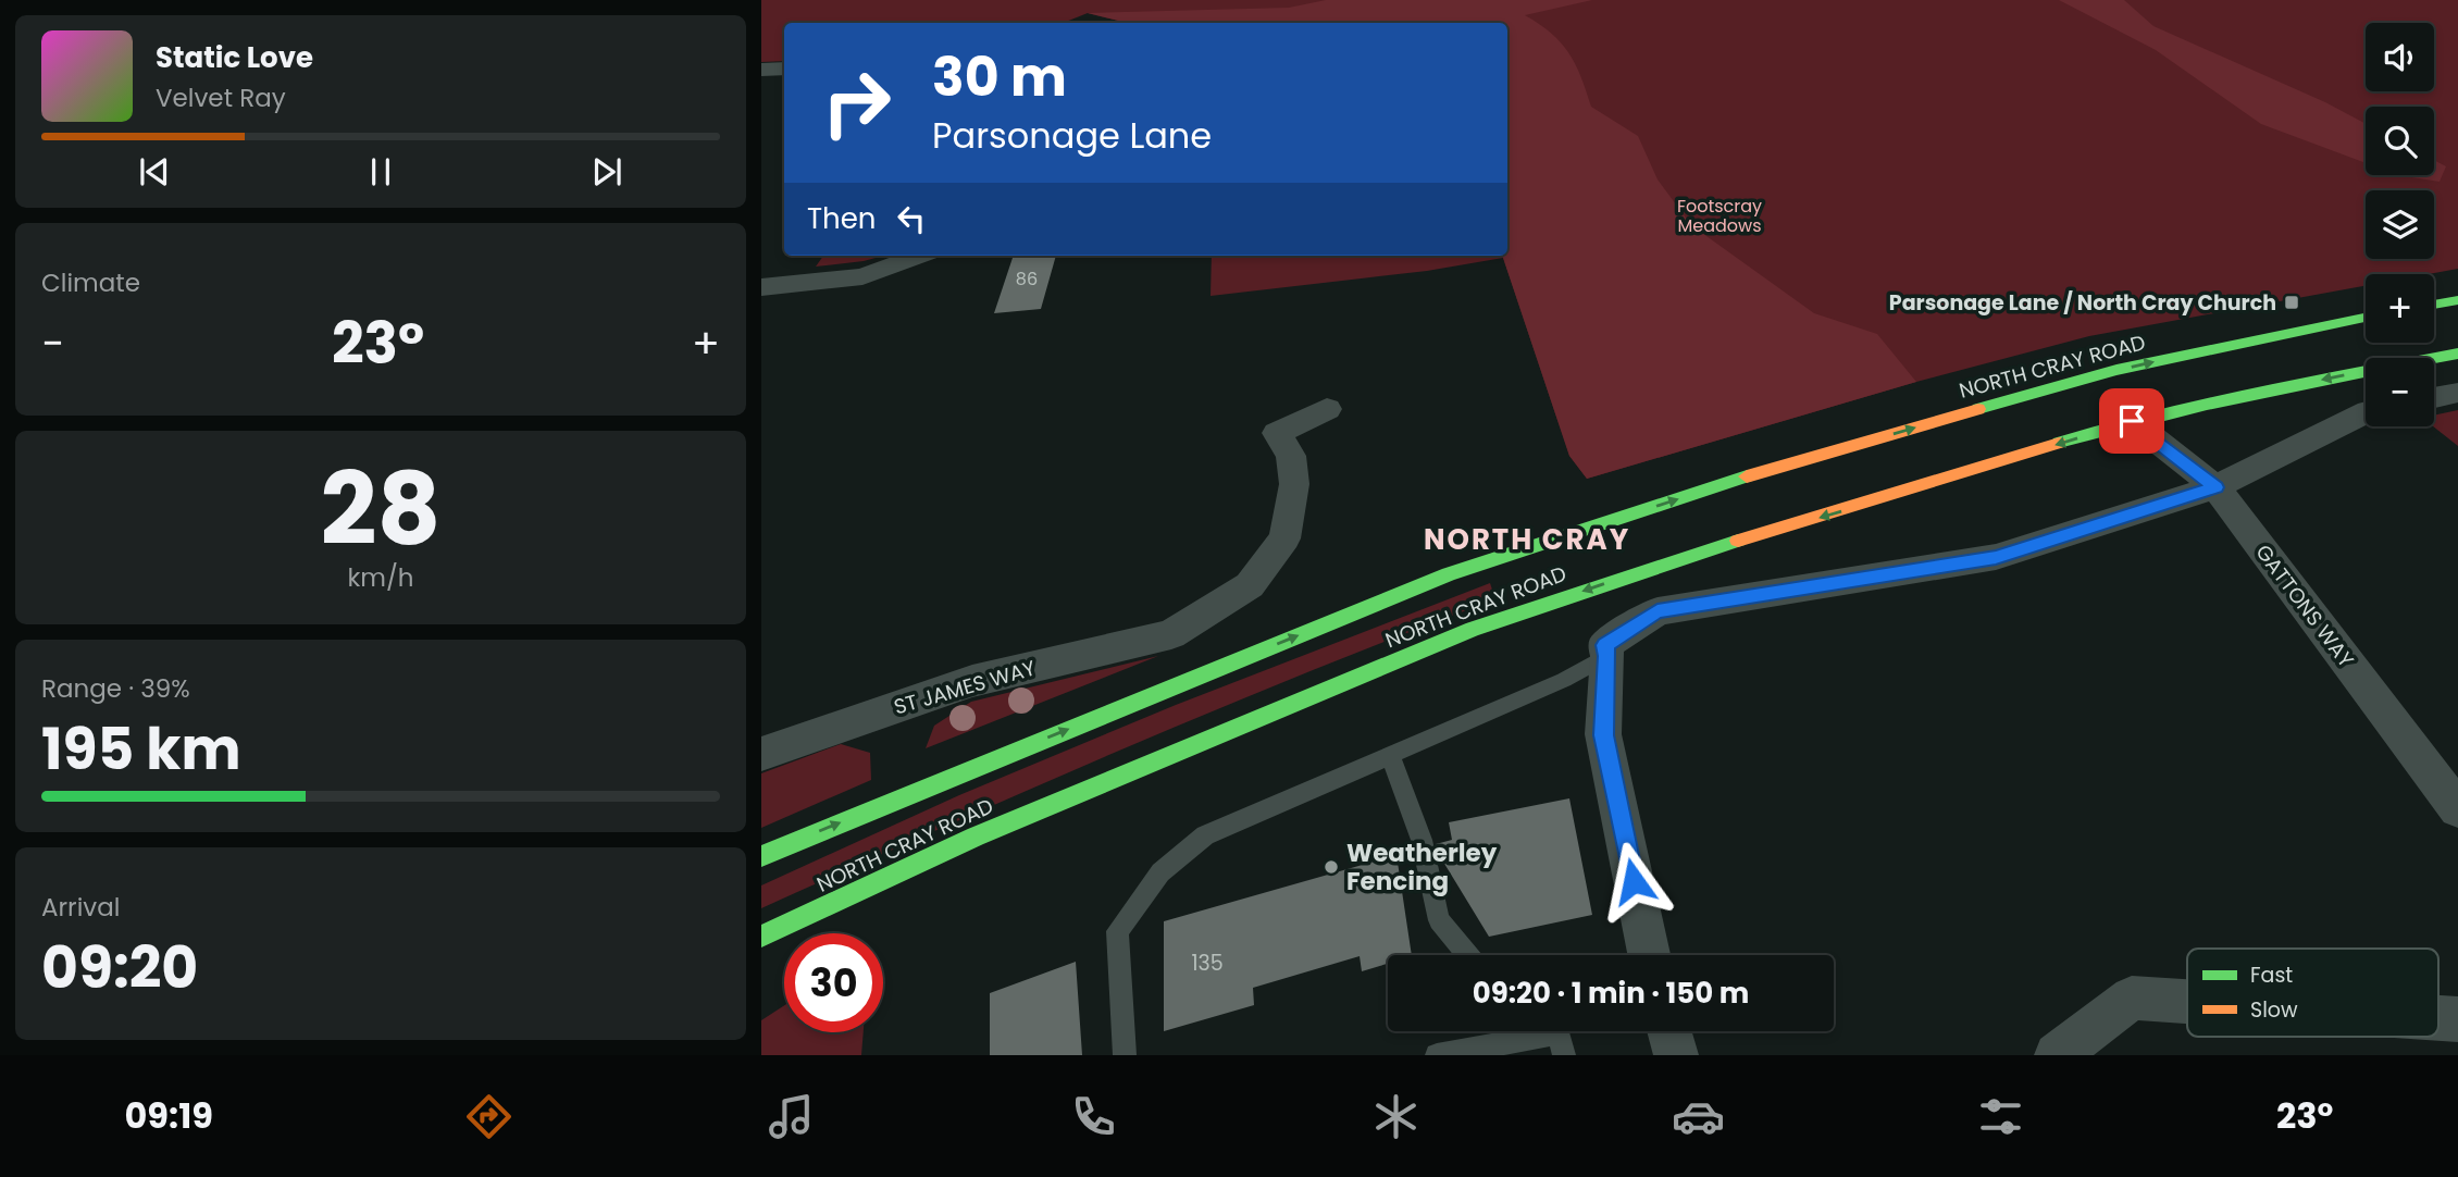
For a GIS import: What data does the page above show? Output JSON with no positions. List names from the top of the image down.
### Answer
{
  "streets": {
    "main road": ["NORTH CRAY ROAD"],
    "street": ["GATTONS WAY", "ST JAMES WAY"]
  },
  "crossings": [
    ["NORTH CRAY ROAD", "GATTONS WAY"]
  ],
  "districts": ["NORTH CRAY"],
  "parks": ["Footscray Meadows"],
  "places": {
    "transit": ["Parsonage Lane / North Cray Church"],
    "other": ["Weatherley Fencing"]
  },
  "house_numbers": ["86", "135"],
  "legend": ["Fast", "Slow"],
  "page": {
    "map_buttons": ["+", "−"],
    "turn": ["30 m", "Parsonage Lane"],
    "song": ["Static Love", "Velvet Ray"],
    "then": "Then",
    "tile": [
      "Climate",
      ["28", "km/h"],
      ["Range · 39%", "195 km"],
      ["Arrival", "09:20"]
    ],
    "heat": ["−", "23°", "+"],
    "limit": "30",
    "trip": "09:20 · 1 min · 150 m",
    "tabs": ["09:19", "23°"]
  }
}
